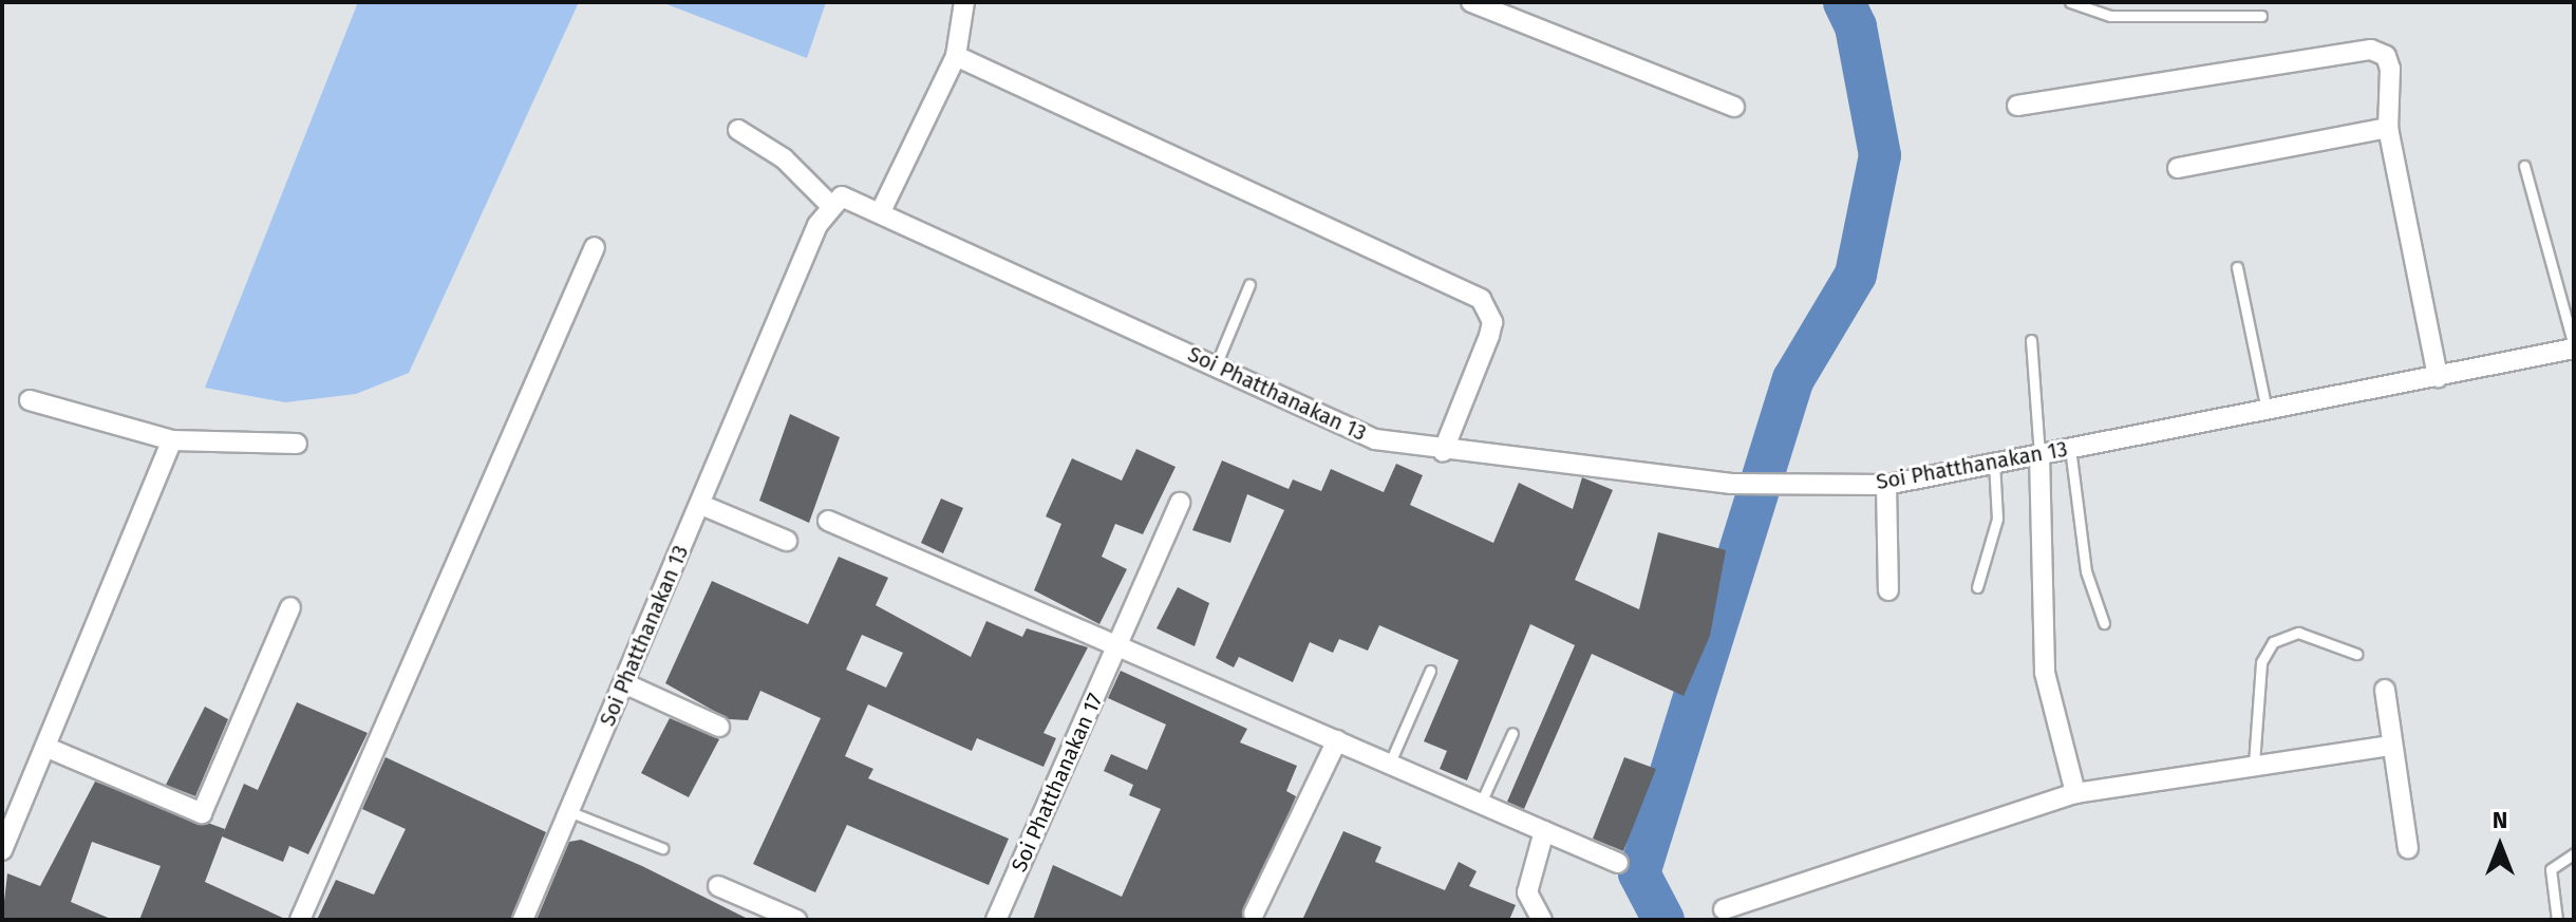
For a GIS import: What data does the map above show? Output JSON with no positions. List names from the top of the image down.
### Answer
{
  "streets": {
    "street": ["Soi Phatthanakan 13", "Soi Phatthanakan 17"]
  },
  "north": "top"
}
